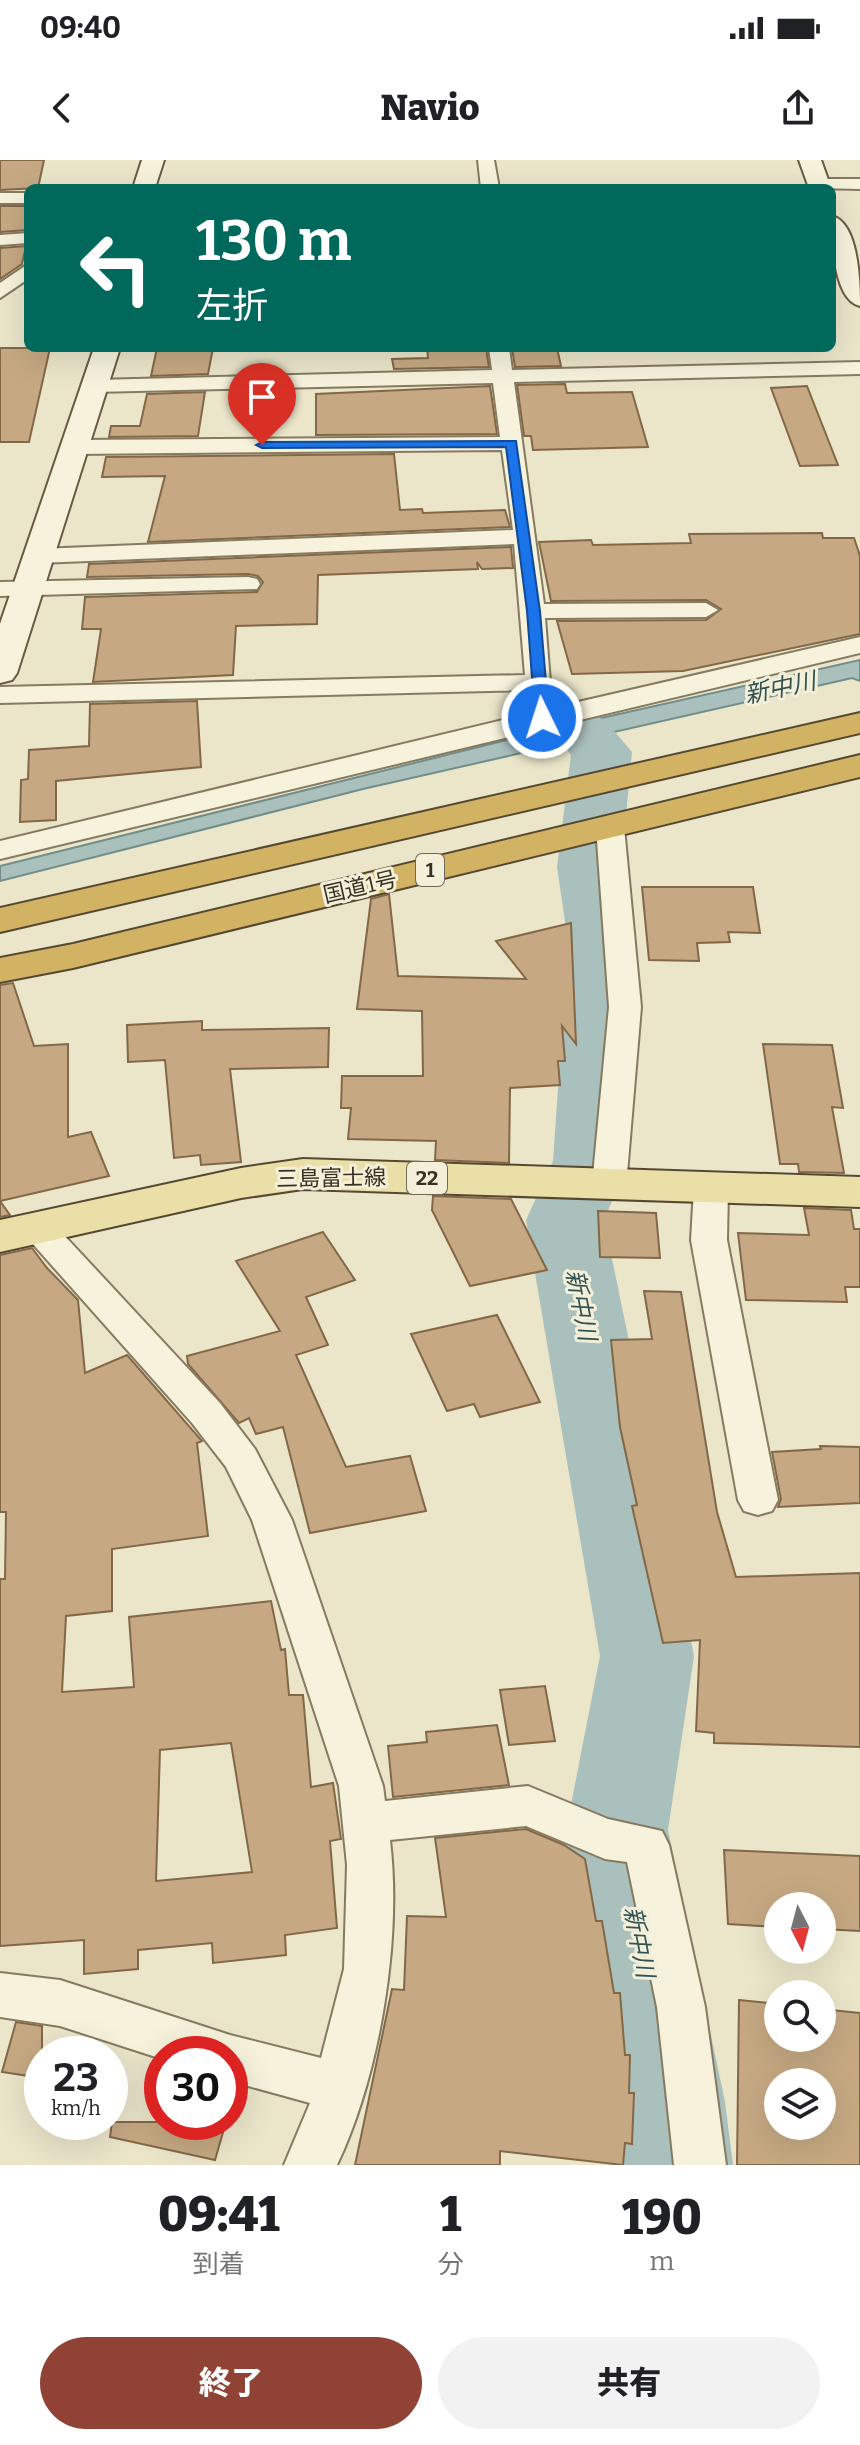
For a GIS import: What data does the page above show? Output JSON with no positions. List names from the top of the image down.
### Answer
{
  "streets": {
    "highway": ["1", "国道1号"],
    "main road": ["三島富士線", "22"]
  },
  "water": ["新中川"],
  "north": "bottom",
  "page": {
    "status": "09:40",
    "header": "Navio",
    "turn": ["130 m", "左折"],
    "speed": "23 km/h",
    "limit": "30",
    "eta": [
      "09:41",
      "到着",
      "1",
      "分",
      "190",
      "m"
    ],
    "buttons": ["終了", "共有"]
  }
}
